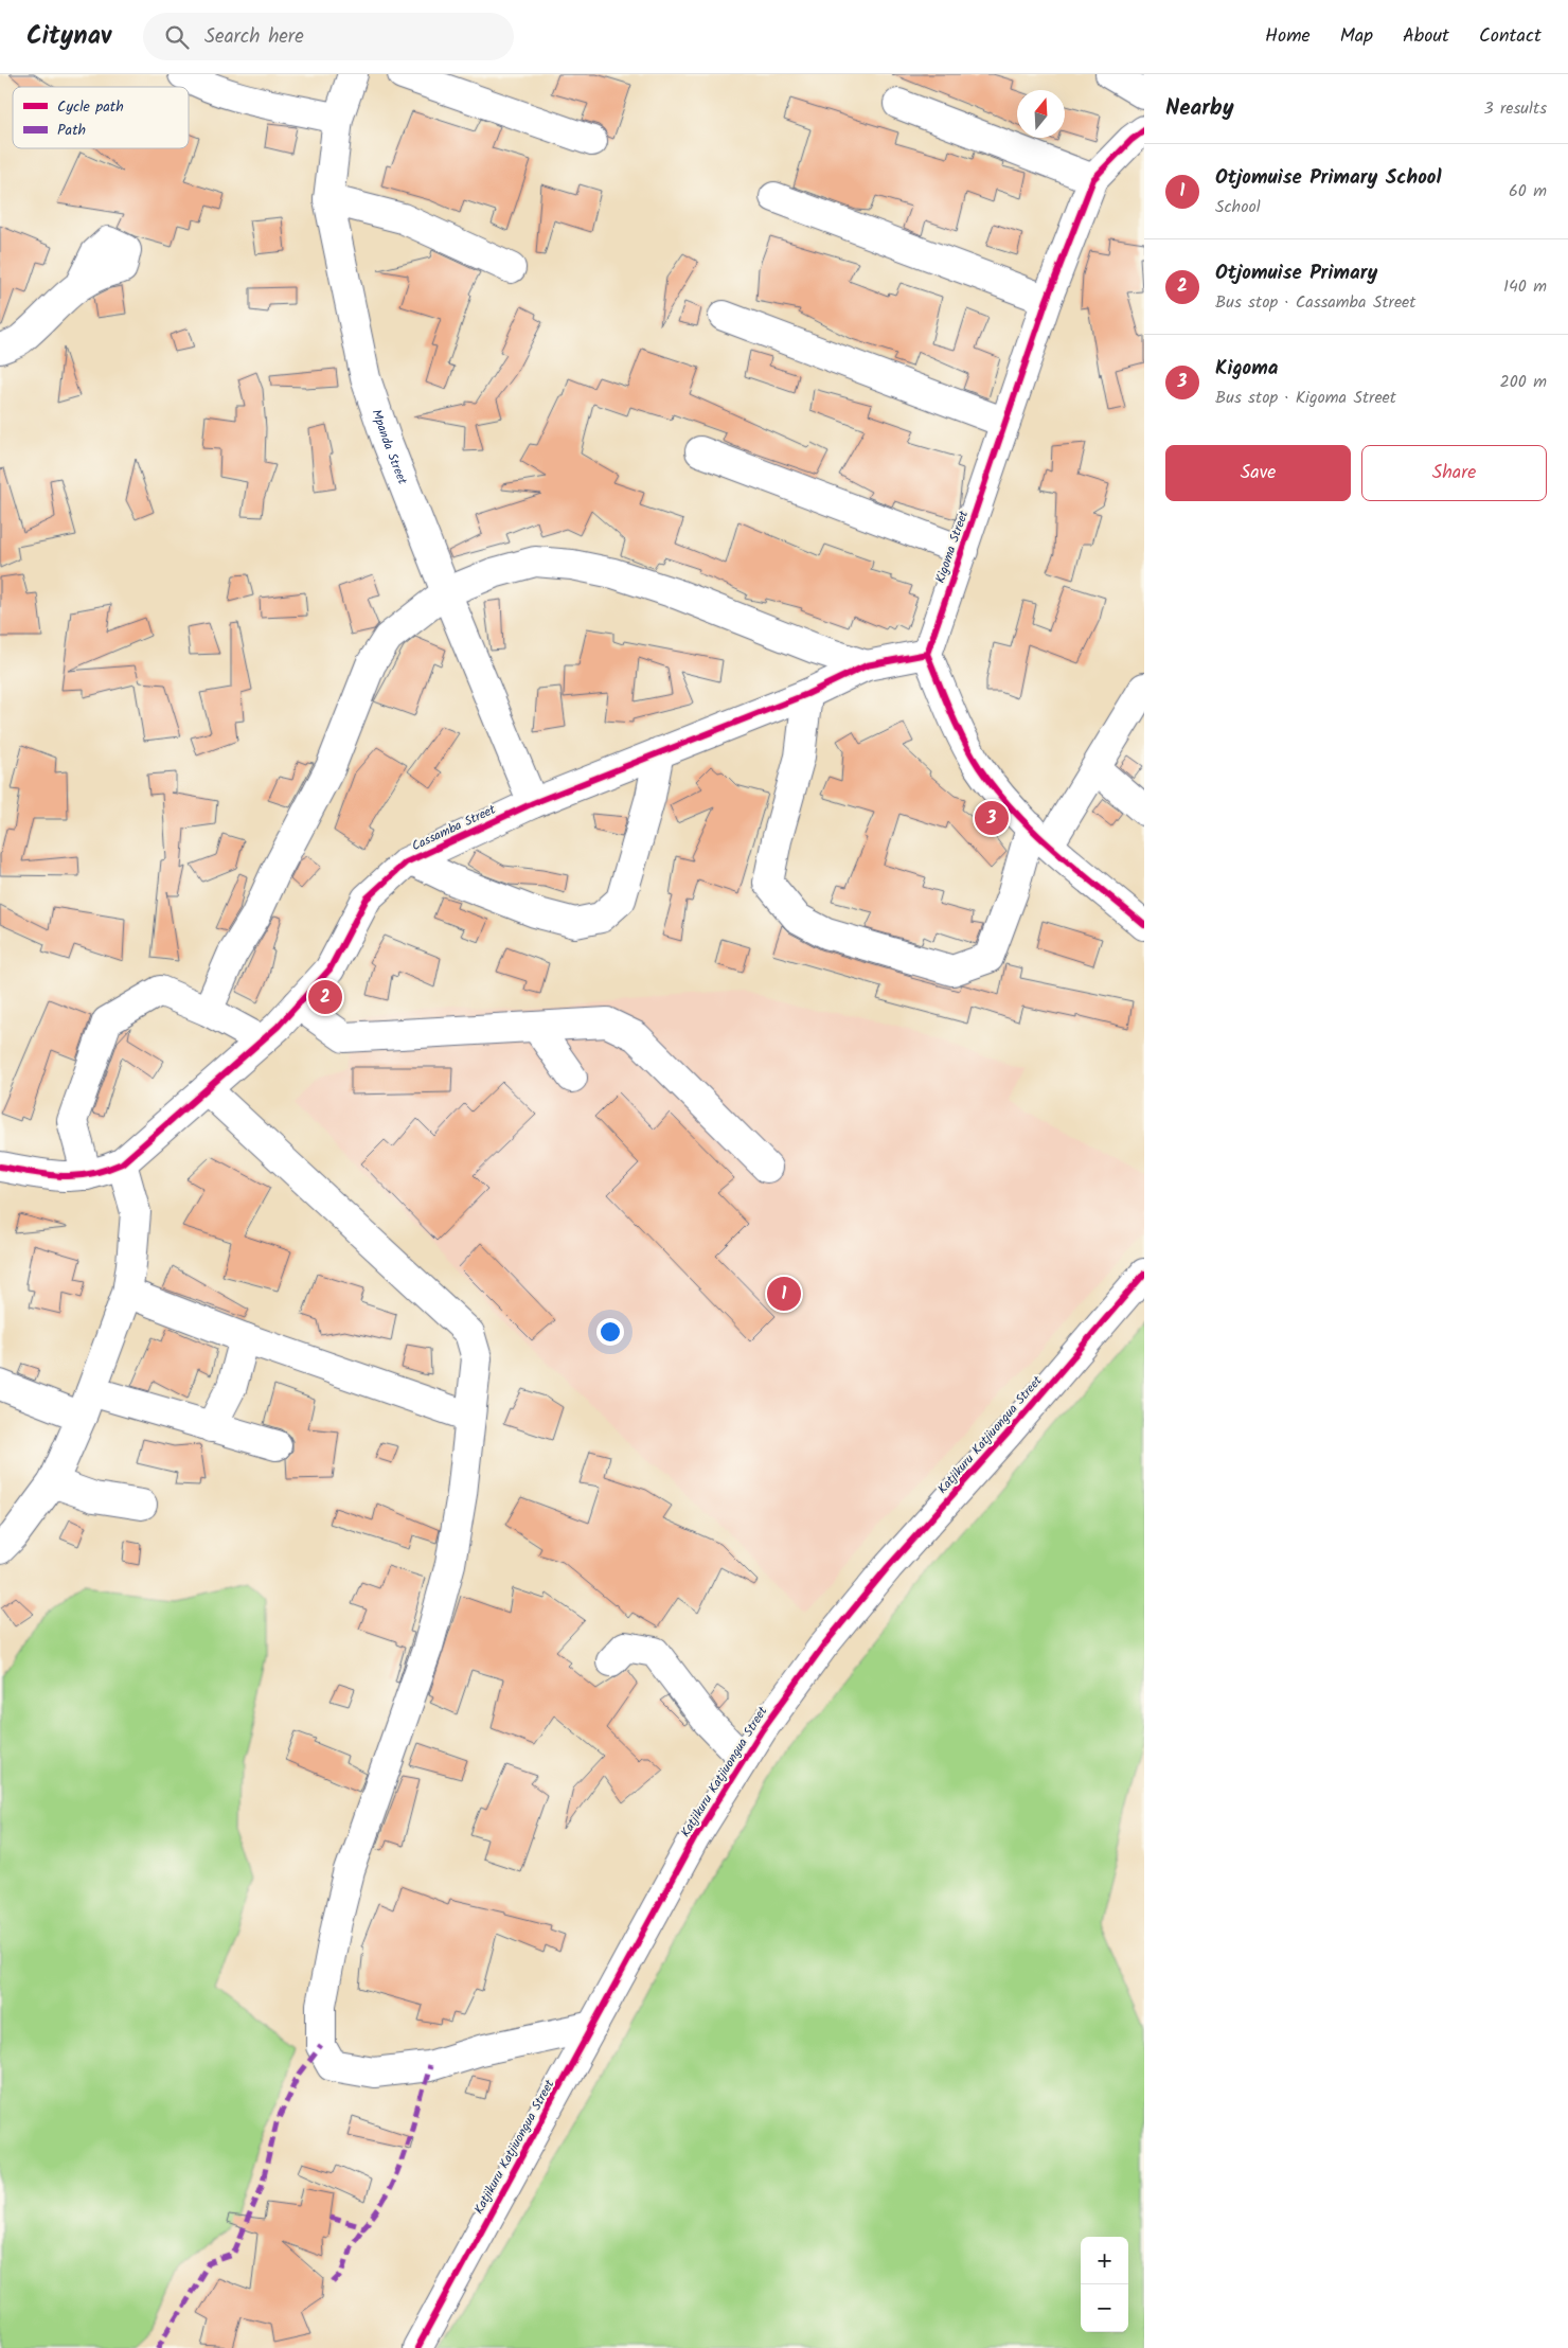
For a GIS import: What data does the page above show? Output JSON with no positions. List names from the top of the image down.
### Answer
{
  "streets": {
    "street": [
      "Mpanda Street",
      "Kigoma Street",
      "Cassamba Street",
      "Katjikuru Katjiuongua Street"
    ]
  },
  "crossings": [
    ["Mpanda Street", "Cassamba Street"],
    ["Kigoma Street", "Cassamba Street"]
  ],
  "legend": ["Cycle path", "Path"],
  "north": "top",
  "page": {
    "header": "Citynav",
    "search": "Search here",
    "nav": [
      "Home",
      "Map",
      "About",
      "Contact"
    ],
    "heading": ["Nearby", "3 results"],
    "list": [
      {
        "mark": "1",
        "name": "Otjomuise Primary School",
        "note": "School",
        "value": "60 m"
      },
      {
        "mark": "2",
        "name": "Otjomuise Primary",
        "note": "Bus stop · Cassamba Street",
        "value": "140 m"
      },
      {
        "mark": "3",
        "name": "Kigoma",
        "note": "Bus stop · Kigoma Street",
        "value": "200 m"
      }
    ],
    "buttons": ["Save", "Share"],
    "pins": ["3", "2", "1"],
    "map_buttons": ["+", "−"]
  }
}
